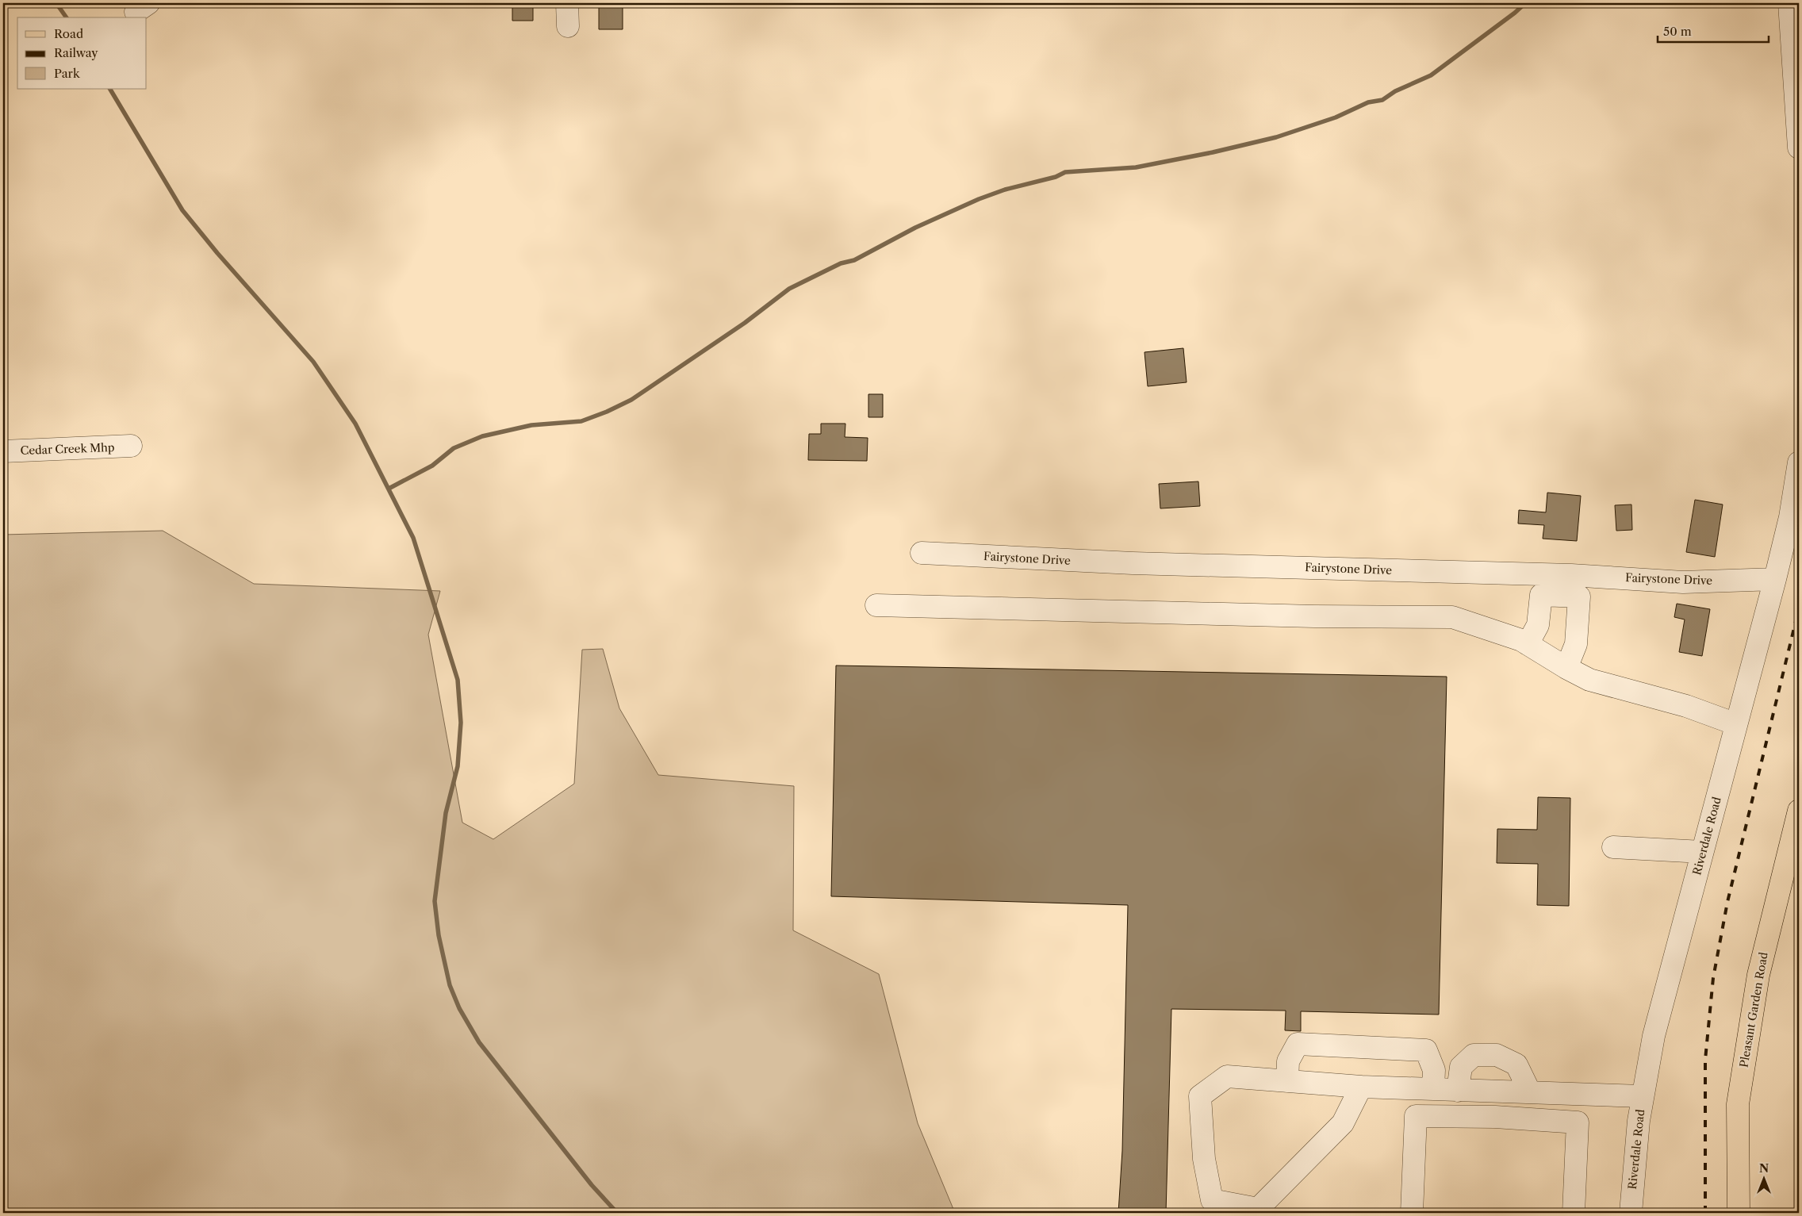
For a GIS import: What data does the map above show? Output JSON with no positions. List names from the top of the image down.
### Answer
{
  "streets": {
    "main road": ["Pleasant Garden Road"],
    "street": ["Cedar Creek Mhp", "Fairystone Drive", "Riverdale Road"]
  },
  "crossings": [
    ["Fairystone Drive", "Riverdale Road"]
  ],
  "legend": ["Road", "Railway", "Park"],
  "scale_bar": "50 m",
  "north": "top"
}
